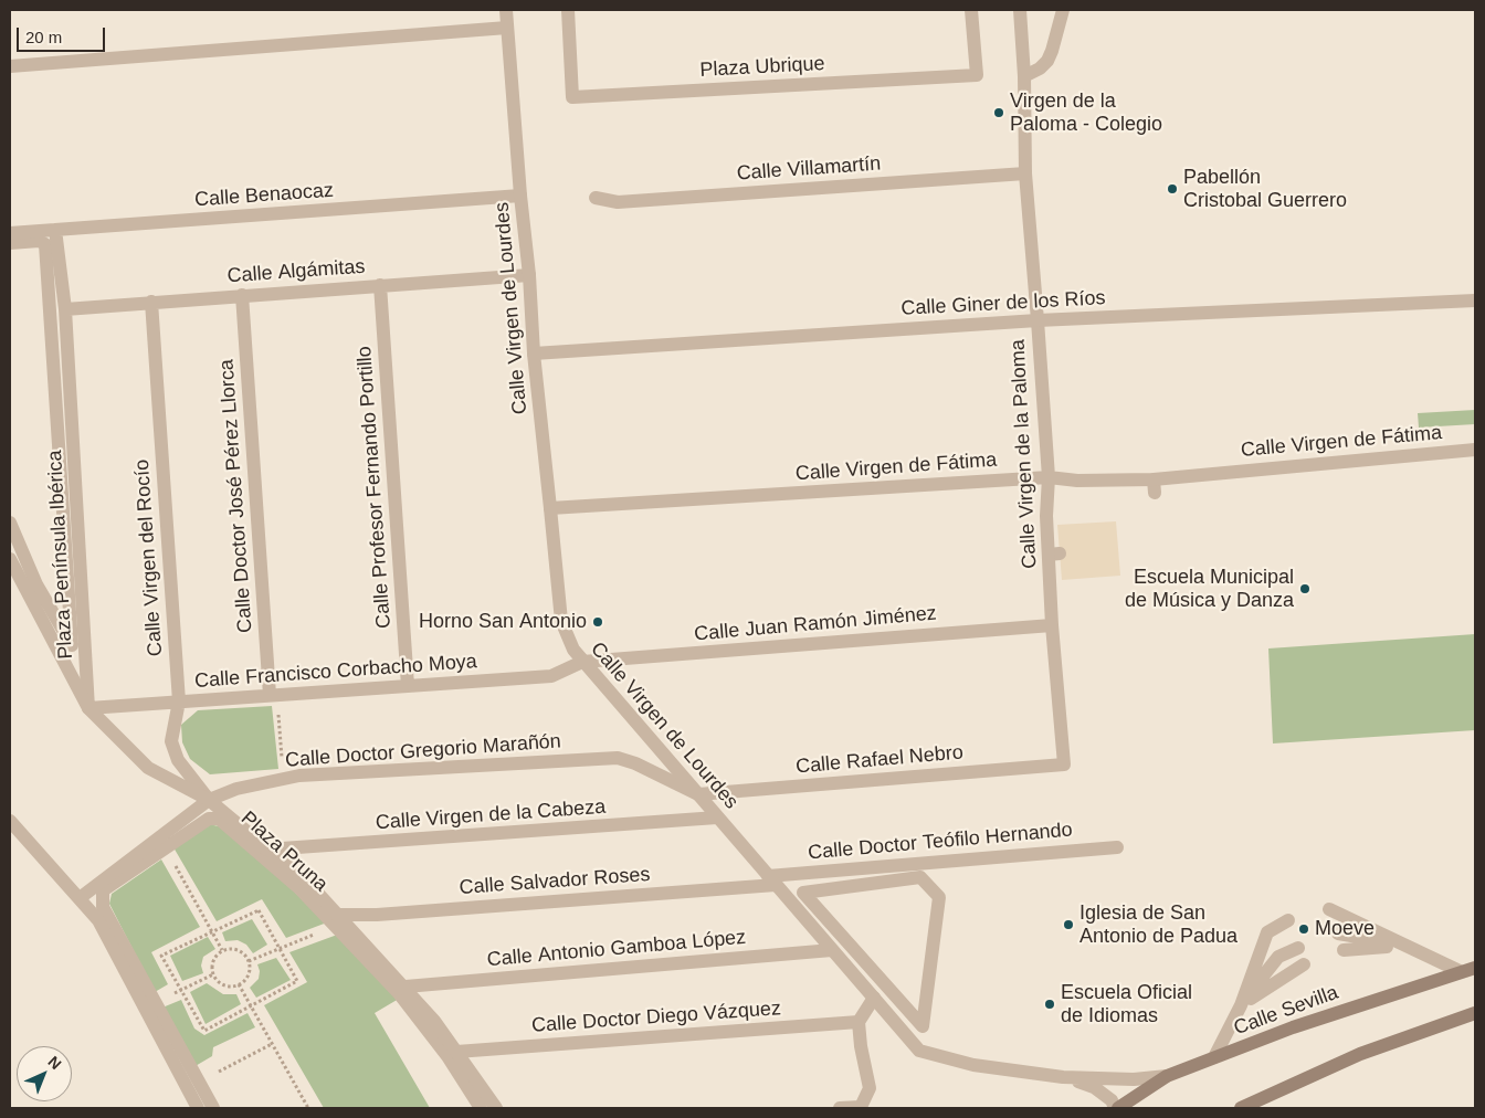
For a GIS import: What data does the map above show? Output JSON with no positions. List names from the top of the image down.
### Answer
{
  "streets": {
    "main road": ["Calle Sevilla"],
    "street": [
      "Plaza Ubrique",
      "Calle Villamartín",
      "Calle Benaocaz",
      "Calle Algámitas",
      "Calle Giner de los Ríos",
      "Calle Virgen de Lourdes",
      "Calle Virgen de Fátima",
      "Calle Virgen de la Paloma",
      "Calle Profesor Fernando Portillo",
      "Calle Doctor José Pérez Llorca",
      "Plaza Península Ibérica",
      "Calle Virgen del Rocío",
      "Calle Juan Ramón Jiménez",
      "Calle Francisco Corbacho Moya",
      "Calle Doctor Gregorio Marañón",
      "Calle Rafael Nebro",
      "Calle Virgen de la Cabeza",
      "Calle Doctor Teófilo Hernando",
      "Plaza Pruna",
      "Calle Salvador Roses",
      "Calle Antonio Gamboa López",
      "Calle Doctor Diego Vázquez"
    ]
  },
  "crossings": [
    ["Calle Villamartín", "Calle Virgen de la Paloma"],
    ["Calle Benaocaz", "Calle Virgen de Lourdes"],
    ["Calle Benaocaz", "Plaza Península Ibérica"],
    ["Calle Algámitas", "Calle Virgen de Lourdes"],
    ["Calle Algámitas", "Calle Profesor Fernando Portillo"],
    ["Calle Algámitas", "Calle Doctor José Pérez Llorca"],
    ["Calle Algámitas", "Plaza Península Ibérica"],
    ["Calle Algámitas", "Calle Virgen del Rocío"],
    ["Calle Giner de los Ríos", "Calle Virgen de Lourdes"],
    ["Calle Giner de los Ríos", "Calle Virgen de la Paloma"],
    ["Calle Virgen de Lourdes", "Calle Virgen de Fátima"],
    ["Calle Virgen de Lourdes", "Calle Juan Ramón Jiménez"],
    ["Calle Virgen de Lourdes", "Calle Francisco Corbacho Moya"],
    ["Calle Virgen de Lourdes", "Calle Doctor Gregorio Marañón"],
    ["Calle Virgen de Lourdes", "Calle Rafael Nebro"],
    ["Calle Virgen de Lourdes", "Calle Virgen de la Cabeza"],
    ["Calle Virgen de Lourdes", "Calle Doctor Teófilo Hernando"],
    ["Calle Virgen de Lourdes", "Calle Salvador Roses"],
    ["Calle Virgen de Lourdes", "Calle Antonio Gamboa López"],
    ["Calle Virgen de Lourdes", "Calle Sevilla"],
    ["Calle Virgen de Fátima", "Calle Virgen de la Paloma"],
    ["Calle Virgen de la Paloma", "Calle Juan Ramón Jiménez"],
    ["Calle Virgen de la Paloma", "Calle Rafael Nebro"],
    ["Calle Profesor Fernando Portillo", "Calle Francisco Corbacho Moya"],
    ["Calle Doctor José Pérez Llorca", "Calle Francisco Corbacho Moya"],
    ["Plaza Península Ibérica", "Calle Francisco Corbacho Moya"],
    ["Calle Virgen del Rocío", "Calle Francisco Corbacho Moya"],
    ["Calle Virgen del Rocío", "Calle Doctor Gregorio Marañón"],
    ["Calle Juan Ramón Jiménez", "Calle Francisco Corbacho Moya"],
    ["Calle Doctor Gregorio Marañón", "Calle Rafael Nebro"],
    ["Calle Doctor Teófilo Hernando", "Calle Salvador Roses"]
  ],
  "places": [
    "Virgen de la Paloma - Colegio",
    "Pabellón Cristobal Guerrero",
    "Escuela Municipal de Música y Danza",
    "Horno San Antonio",
    "Iglesia de San Antonio de Padua",
    "Moeve",
    "Escuela Oficial de Idiomas"
  ],
  "scale_bar": "20 m",
  "north": "top right"
}
